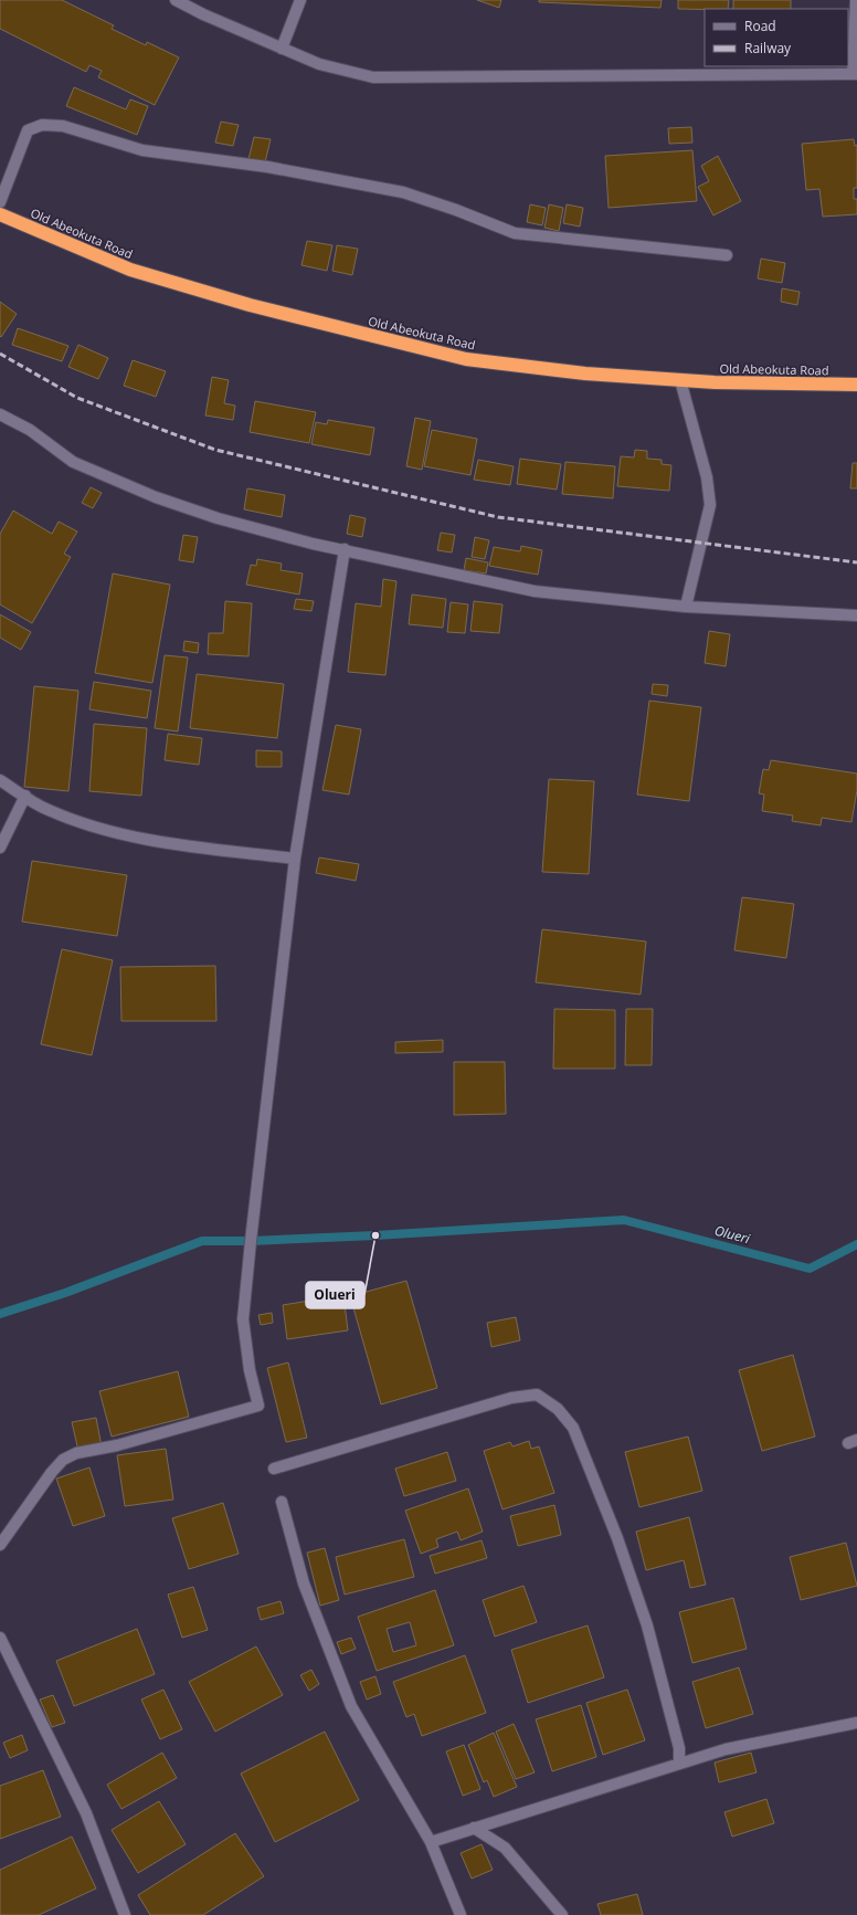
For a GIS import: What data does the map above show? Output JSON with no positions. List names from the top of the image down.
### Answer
{
  "streets": {
    "highway": ["Old Abeokuta Road"]
  },
  "water": ["Olueri"],
  "places": ["Olueri"],
  "legend": ["Road", "Railway"]
}
